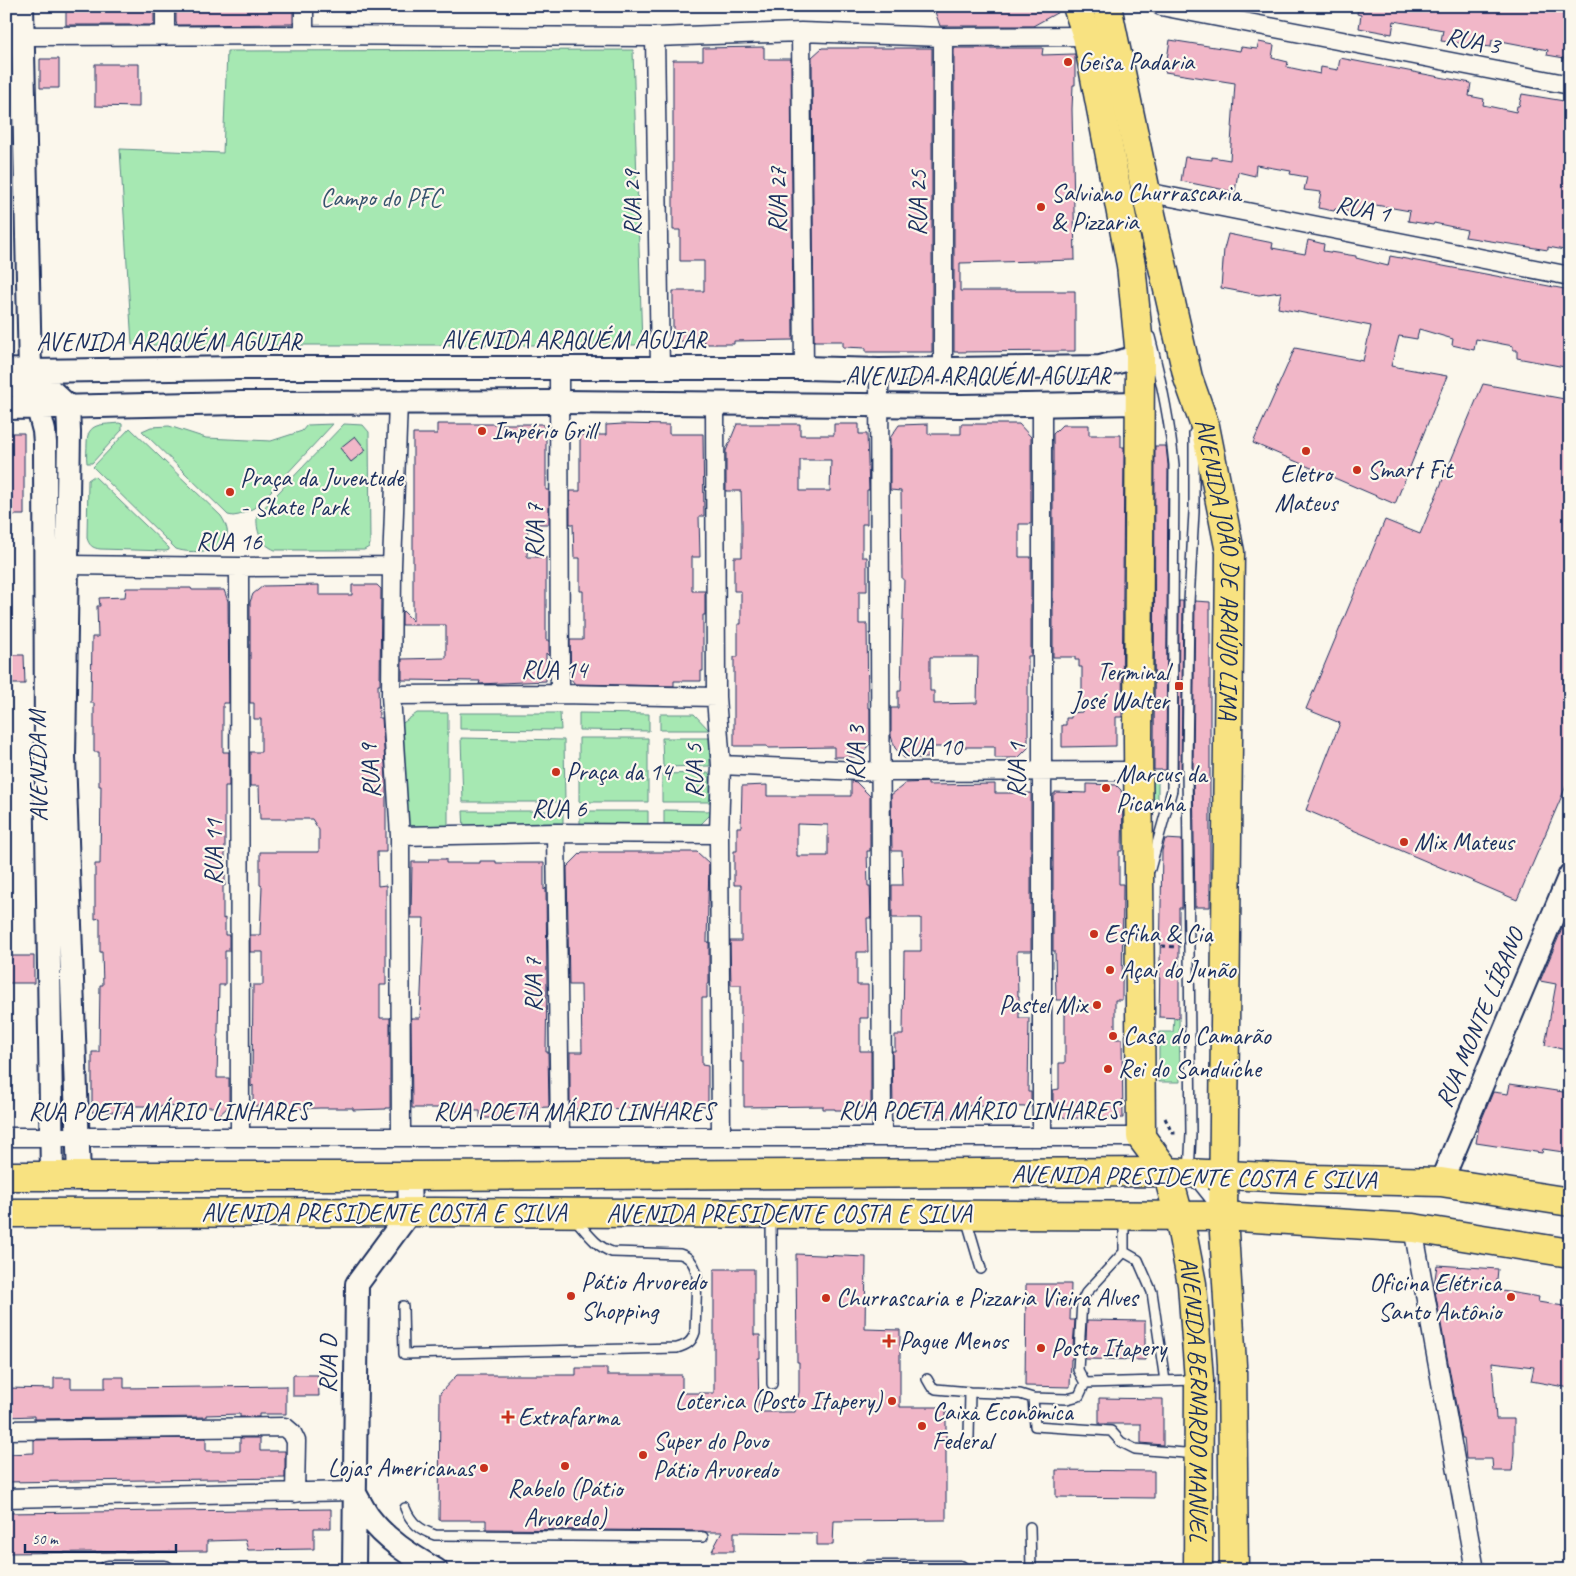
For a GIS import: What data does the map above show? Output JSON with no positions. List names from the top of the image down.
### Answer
{
  "streets": {
    "main road": ["AVENIDA JOÃO DE ARAÚJO LIMA", "AVENIDA PRESIDENTE COSTA E SILVA", "AVENIDA BERNARDO MANUEL"],
    "street": [
      "RUA 3",
      "RUA 27",
      "RUA 29",
      "RUA 25",
      "RUA 1",
      "AVENIDA ARAQUÉM AGUIAR",
      "RUA 7",
      "RUA 16",
      "RUA 14",
      "RUA 10",
      "AVENIDA M",
      "RUA 9",
      "RUA 5",
      "RUA 6",
      "RUA 11",
      "RUA MONTE LÍBANO",
      "RUA POETA MÁRIO LINHARES",
      "RUA D"
    ]
  },
  "crossings": [
    ["RUA 3", "AVENIDA ARAQUÉM AGUIAR"],
    ["RUA 3", "RUA 10"],
    ["RUA 3", "RUA POETA MÁRIO LINHARES"],
    ["RUA 27", "AVENIDA ARAQUÉM AGUIAR"],
    ["RUA 29", "AVENIDA ARAQUÉM AGUIAR"],
    ["RUA 25", "AVENIDA ARAQUÉM AGUIAR"],
    ["RUA 1", "AVENIDA ARAQUÉM AGUIAR"],
    ["RUA 1", "AVENIDA JOÃO DE ARAÚJO LIMA"],
    ["RUA 1", "RUA 10"],
    ["RUA 1", "RUA POETA MÁRIO LINHARES"],
    ["AVENIDA ARAQUÉM AGUIAR", "RUA 7"],
    ["AVENIDA ARAQUÉM AGUIAR", "AVENIDA M"],
    ["AVENIDA ARAQUÉM AGUIAR", "RUA 9"],
    ["AVENIDA ARAQUÉM AGUIAR", "RUA 5"],
    ["RUA 7", "RUA 14"],
    ["RUA 7", "RUA 6"],
    ["RUA 7", "RUA POETA MÁRIO LINHARES"],
    ["RUA 16", "AVENIDA M"],
    ["RUA 16", "RUA 9"],
    ["RUA 16", "RUA 11"],
    ["AVENIDA JOÃO DE ARAÚJO LIMA", "AVENIDA PRESIDENTE COSTA E SILVA"],
    ["AVENIDA JOÃO DE ARAÚJO LIMA", "AVENIDA BERNARDO MANUEL"],
    ["RUA 14", "RUA 9"],
    ["RUA 14", "RUA 5"],
    ["RUA 10", "RUA 5"],
    ["AVENIDA M", "RUA POETA MÁRIO LINHARES"],
    ["AVENIDA M", "AVENIDA PRESIDENTE COSTA E SILVA"],
    ["RUA 9", "RUA 6"],
    ["RUA 9", "RUA POETA MÁRIO LINHARES"],
    ["RUA 5", "RUA 6"],
    ["RUA 5", "RUA POETA MÁRIO LINHARES"],
    ["RUA 11", "RUA POETA MÁRIO LINHARES"],
    ["RUA MONTE LÍBANO", "AVENIDA PRESIDENTE COSTA E SILVA"],
    ["AVENIDA PRESIDENTE COSTA E SILVA", "RUA D"],
    ["AVENIDA PRESIDENTE COSTA E SILVA", "AVENIDA BERNARDO MANUEL"]
  ],
  "parks": ["Campo do PFC"],
  "places": {
    "other": [
      "Geisa Padaria",
      "Salviano Churrascaria & Pizzaria",
      "Império Grill",
      "Eletro Mateus",
      "Smart Fit",
      "Praça da Juventude - Skate Park",
      "Praça da 14",
      "Marcus da Picanha",
      "Mix Mateus",
      "Esfiha & Cia",
      "Açaí do Junão",
      "Pastel Mix",
      "Casa do Camarão",
      "Rei do Sanduíche",
      "Pátio Arvoredo Shopping",
      "Oficina Elétrica Santo Antônio",
      "Churrascaria e Pizzaria Vieira Alves",
      "Posto Itapery",
      "Loterica (Posto Itapery)",
      "Caixa Econômica Federal",
      "Super do Povo Pátio Arvoredo",
      "Rabelo (Pátio Arvoredo)",
      "Lojas Americanas"
    ],
    "transit": ["Terminal José Walter"],
    "health": ["Pague Menos", "Extrafarma"]
  },
  "scale_bar": "50 m"
}
